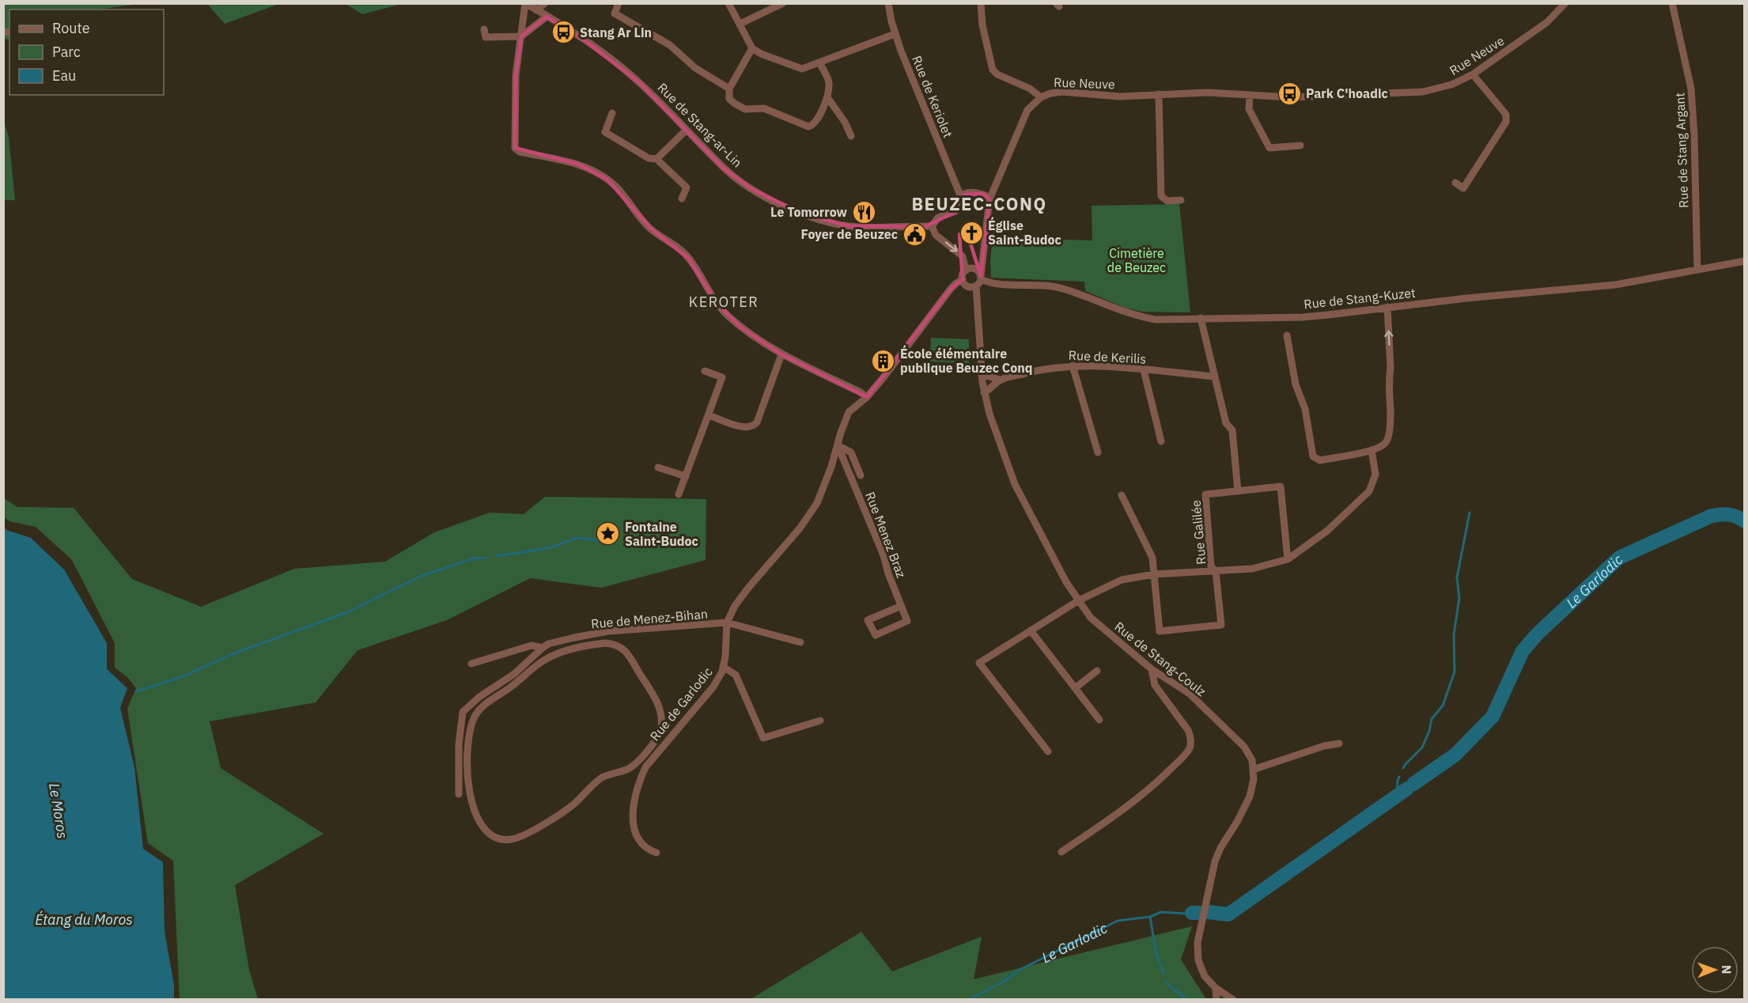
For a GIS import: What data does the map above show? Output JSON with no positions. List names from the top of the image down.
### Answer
{
  "streets": {
    "street": [
      "Rue Neuve",
      "Rue de Keriolet",
      "Rue de Stang-ar-Lin",
      "Rue de Stang Argant",
      "Rue de Stang-Kuzet",
      "Rue de Kerilis",
      "Rue Galilée",
      "Rue Menez Braz",
      "Rue de Menez-Bihan",
      "Rue de Stang-Coulz",
      "Rue de Garlodic"
    ]
  },
  "crossings": [
    ["Rue Neuve", "Rue de Stang-Kuzet"],
    ["Rue Neuve", "Rue de Stang-Coulz"],
    ["Rue Neuve", "Rue de Garlodic"],
    ["Rue de Stang Argant", "Rue de Stang-Kuzet"],
    ["Rue de Stang-Kuzet", "Rue de Stang-Coulz"],
    ["Rue de Stang-Kuzet", "Rue de Garlodic"],
    ["Rue de Kerilis", "Rue de Stang-Coulz"],
    ["Rue Menez Braz", "Rue de Garlodic"],
    ["Rue de Menez-Bihan", "Rue de Garlodic"],
    ["Rue de Stang-Coulz", "Rue de Garlodic"]
  ],
  "districts": ["BEUZEC-CONQ", "KEROTER"],
  "water": ["Le Garlodic", "Le Moros", "Étang du Moros"],
  "parks": ["Cimetière de Beuzec"],
  "places": {
    "bus stop": ["Stang Ar Lin", "Park C'hoadic"],
    "restaurant": ["Le Tomorrow"],
    "church": ["Église Saint-Budoc"],
    "public building": ["Foyer de Beuzec"],
    "building": ["École élémentaire publique Beuzec Conq"],
    "place": ["Fontaine Saint-Budoc"]
  },
  "legend": ["Route", "Parc", "Eau"],
  "north": "right"
}
